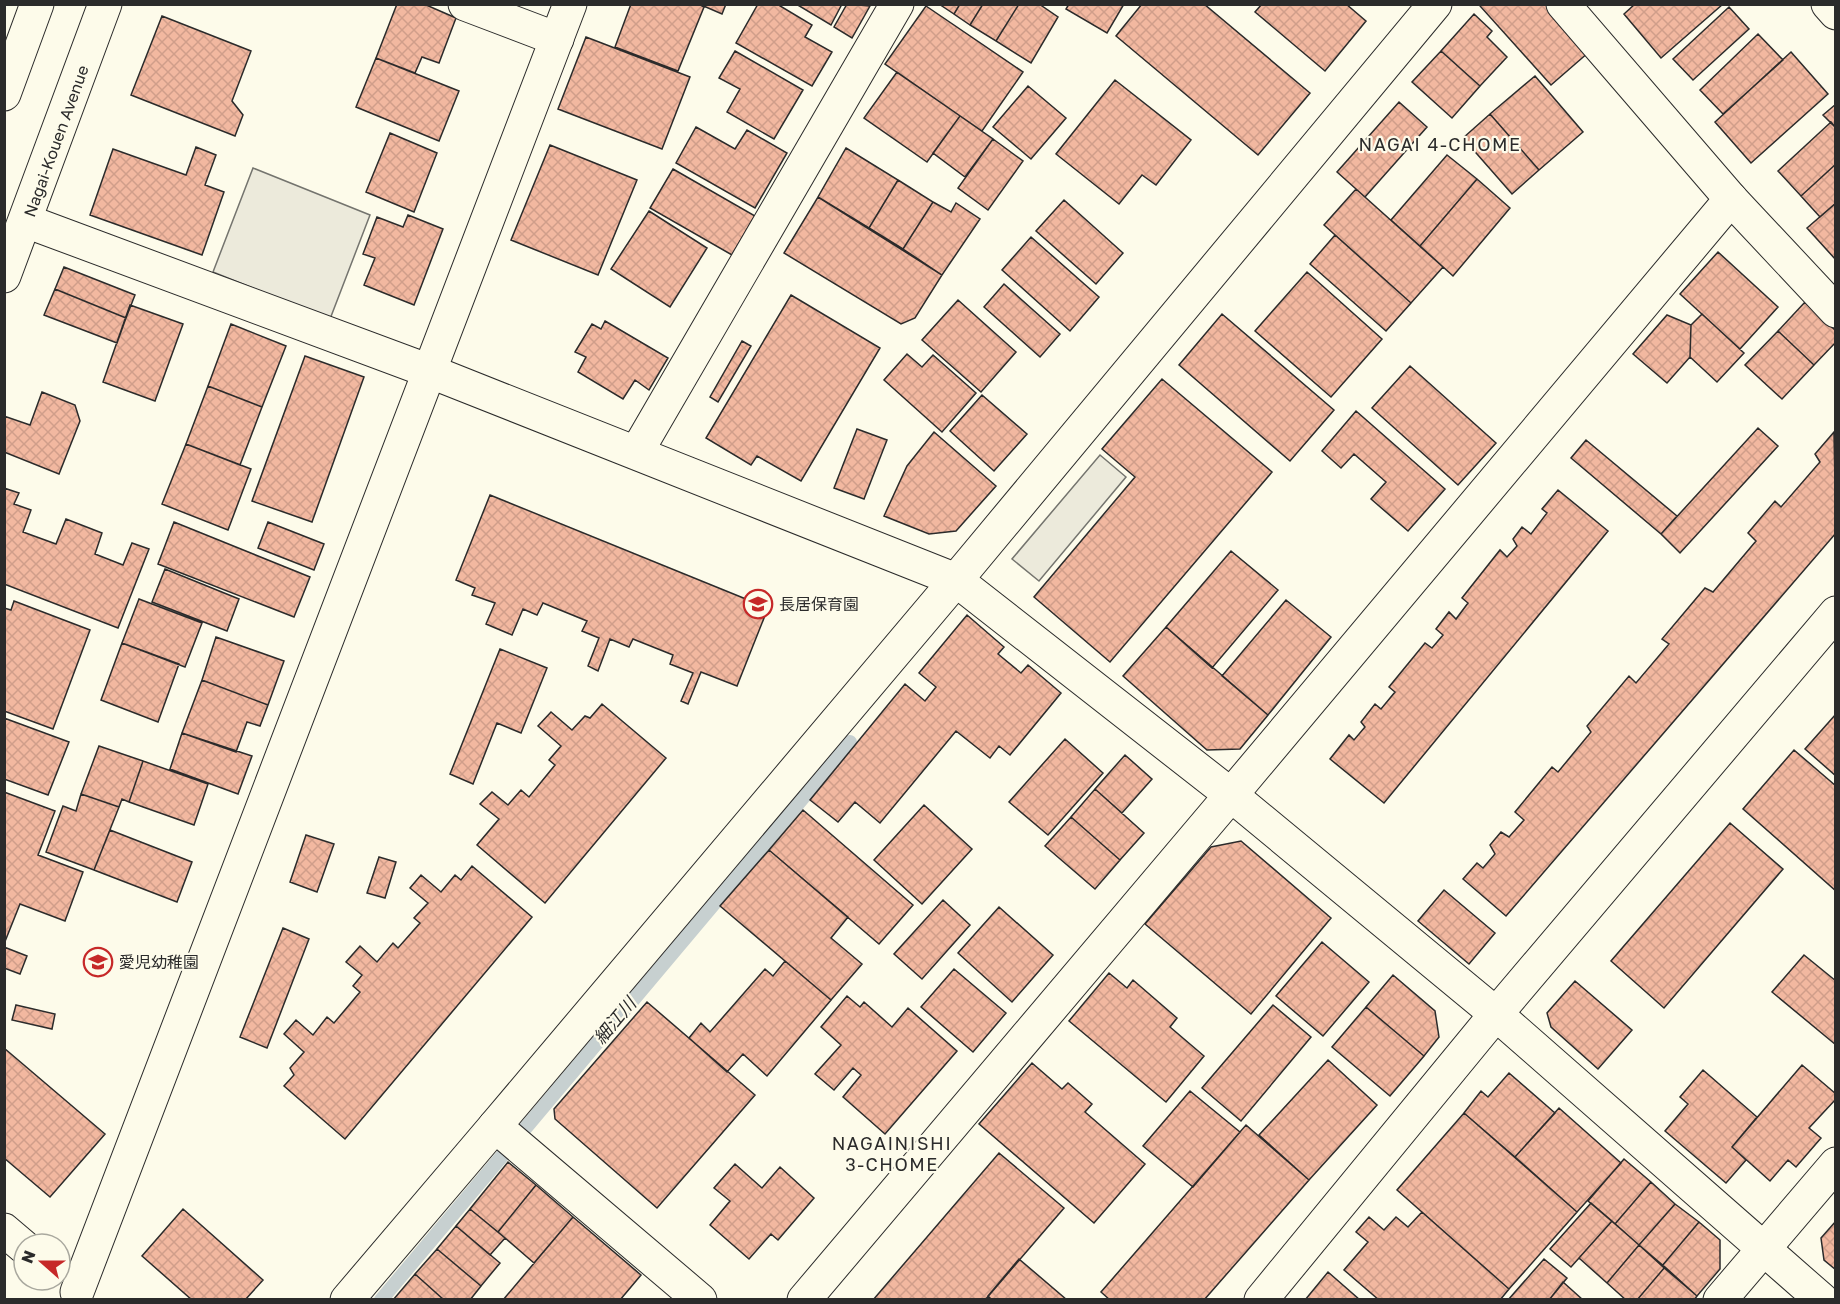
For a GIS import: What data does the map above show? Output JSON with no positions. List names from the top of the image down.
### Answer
{
  "streets": {
    "main road": ["Nagai-Kouen Avenue"]
  },
  "districts": ["NAGAI 4-CHOME", "NAGAINISHI 3-CHOME"],
  "water": ["細江川"],
  "places": {
    "school or university": ["長居保育園", "愛児幼稚園"]
  },
  "north": "left"
}
